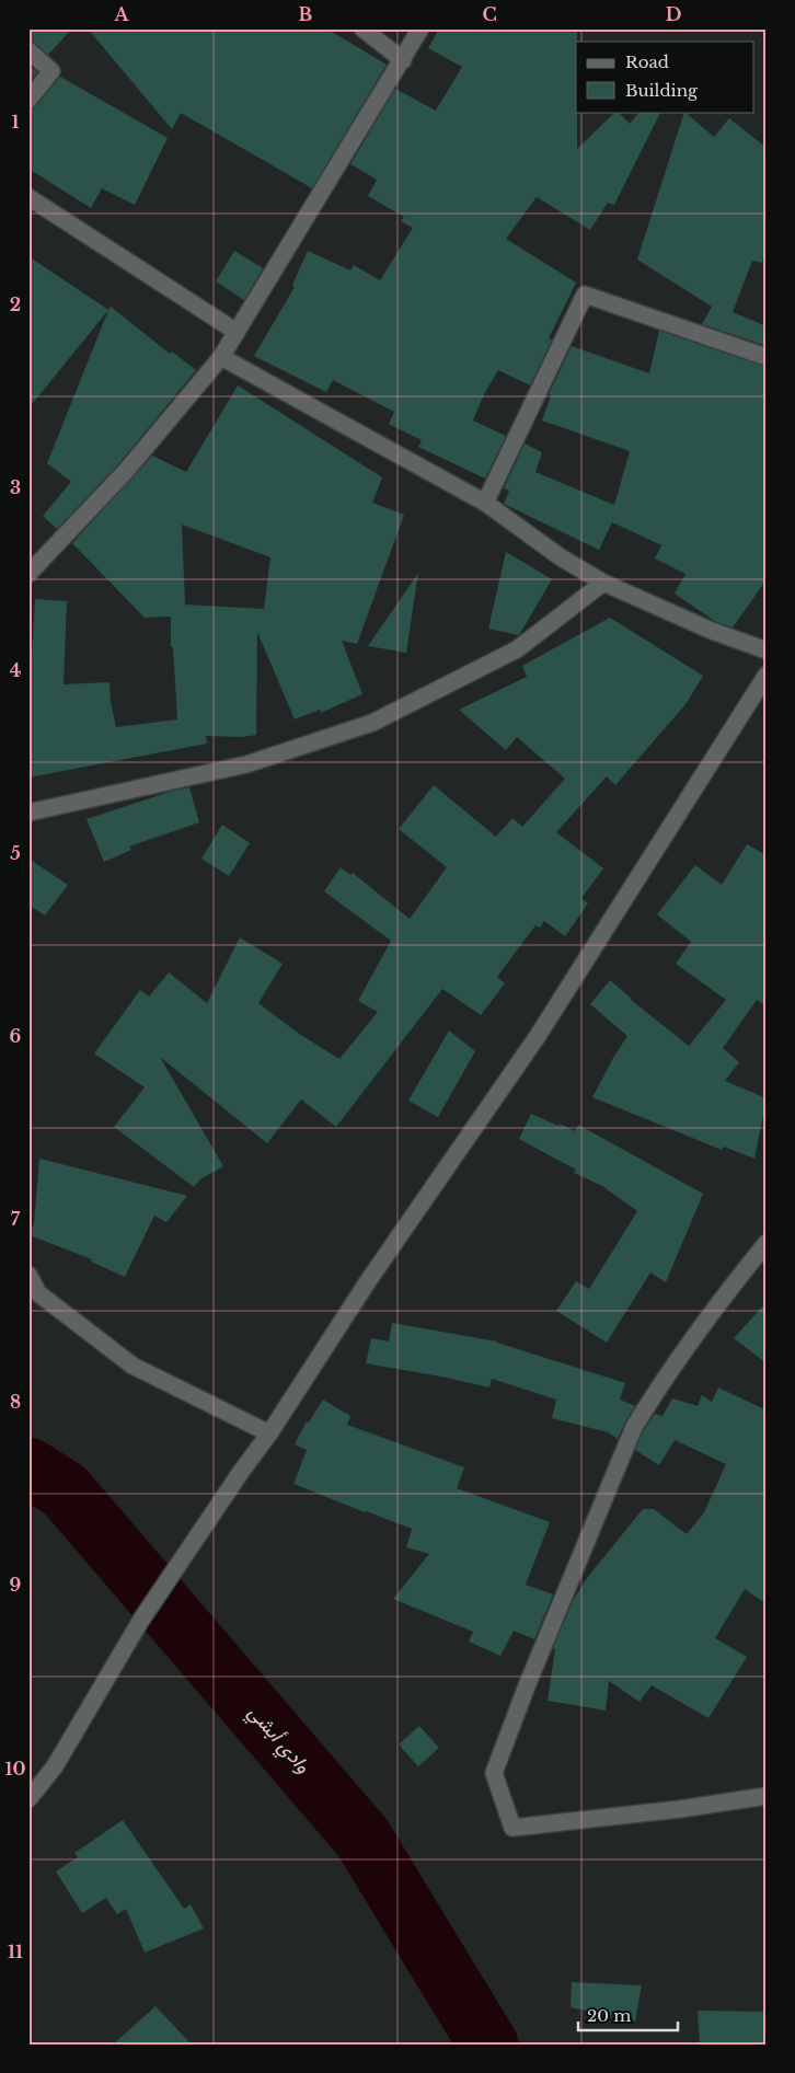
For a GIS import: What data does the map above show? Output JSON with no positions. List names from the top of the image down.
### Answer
{
  "water": ["وادي أبشي"],
  "legend": ["Road", "Building"],
  "scale_bar": "20 m",
  "grid": {
    "columns": [
      "A",
      "B",
      "C",
      "D"
    ],
    "rows": [
      "1",
      "2",
      "3",
      "4",
      "5",
      "6",
      "7",
      "8",
      "9",
      "10",
      "11"
    ]
  }
}
